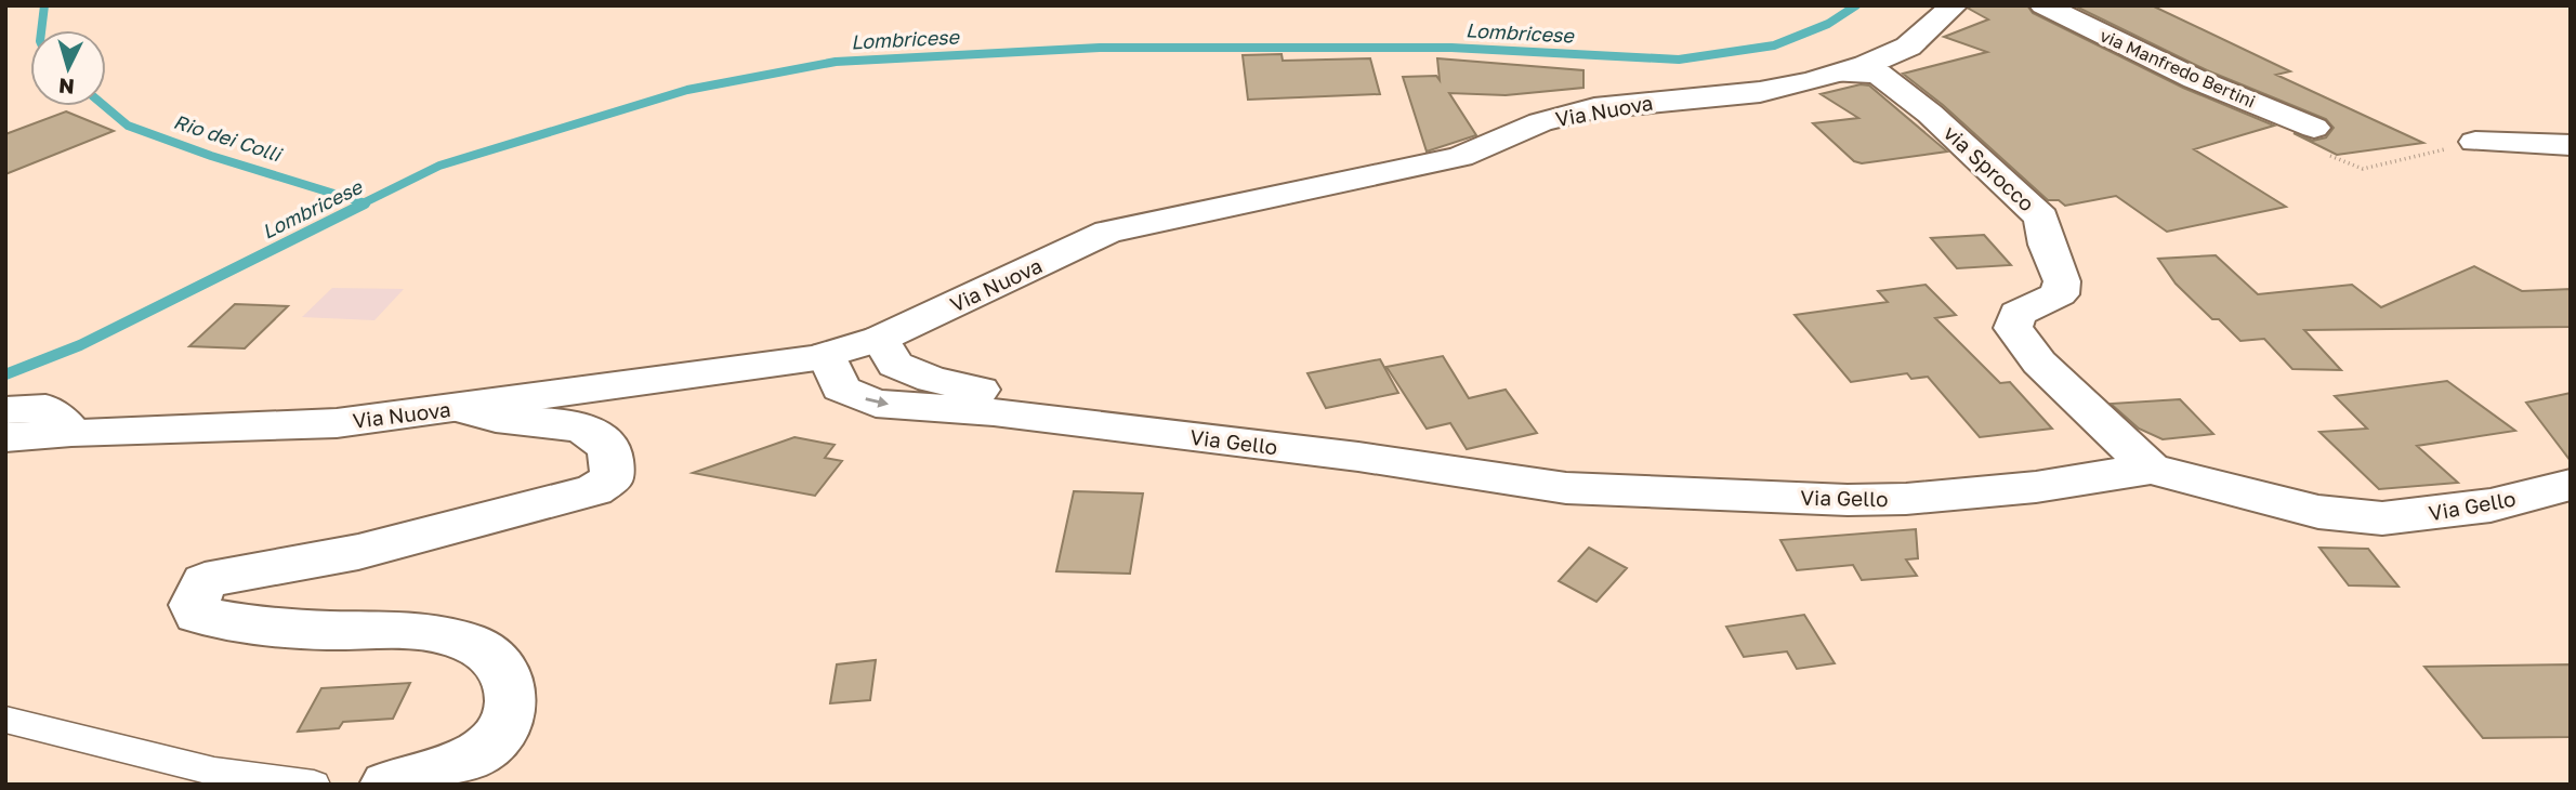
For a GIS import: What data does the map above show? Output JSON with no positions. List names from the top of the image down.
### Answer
{
  "streets": {
    "street": [
      "via Manfredo Bertini",
      "Via Nuova",
      "via Sprocco",
      "Via Gello"
    ]
  },
  "crossings": [
    ["Via Nuova", "via Sprocco"],
    ["Via Nuova", "Via Gello"],
    ["via Sprocco", "Via Gello"]
  ],
  "water": ["Lombricese", "Rio dei Colli"],
  "north": "bottom"
}
